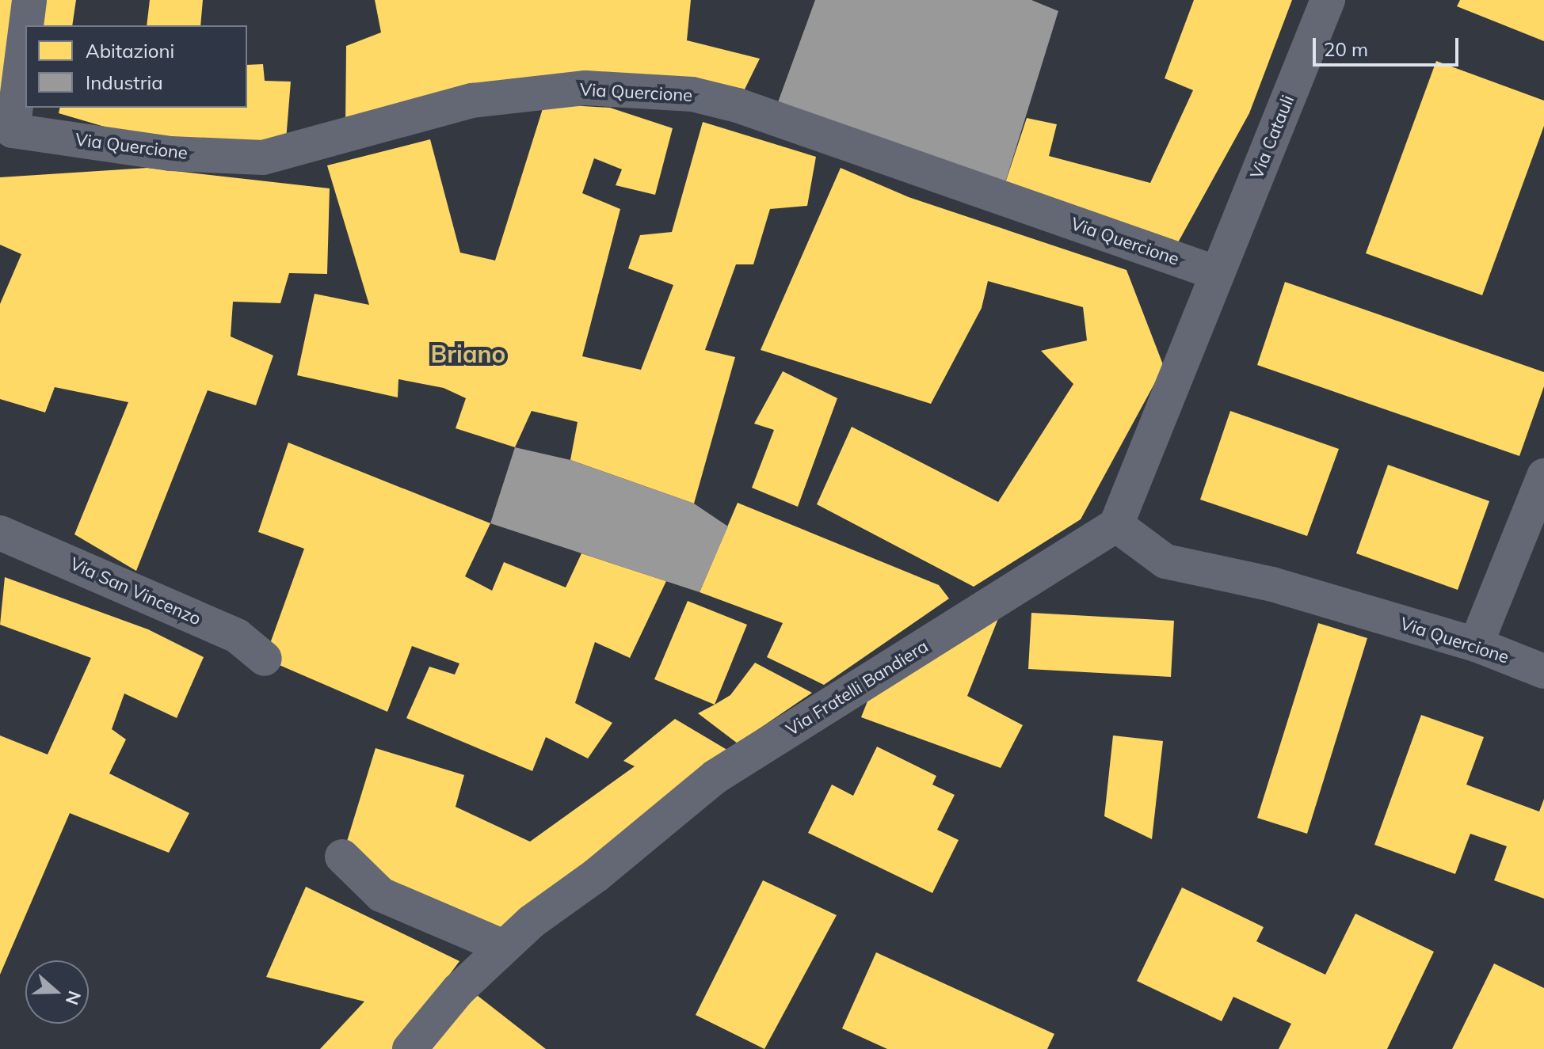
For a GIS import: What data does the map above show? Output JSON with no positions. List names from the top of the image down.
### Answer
{
  "streets": {
    "street": [
      "Via Quercione",
      "Via Catauli",
      "Via San Vincenzo",
      "Via Fratelli Bandiera"
    ]
  },
  "crossings": [
    ["Via Quercione", "Via Catauli"],
    ["Via Quercione", "Via Fratelli Bandiera"]
  ],
  "districts": ["Briano"],
  "legend": ["Abitazioni", "Industria"],
  "scale_bar": "20 m",
  "north": "right"
}
